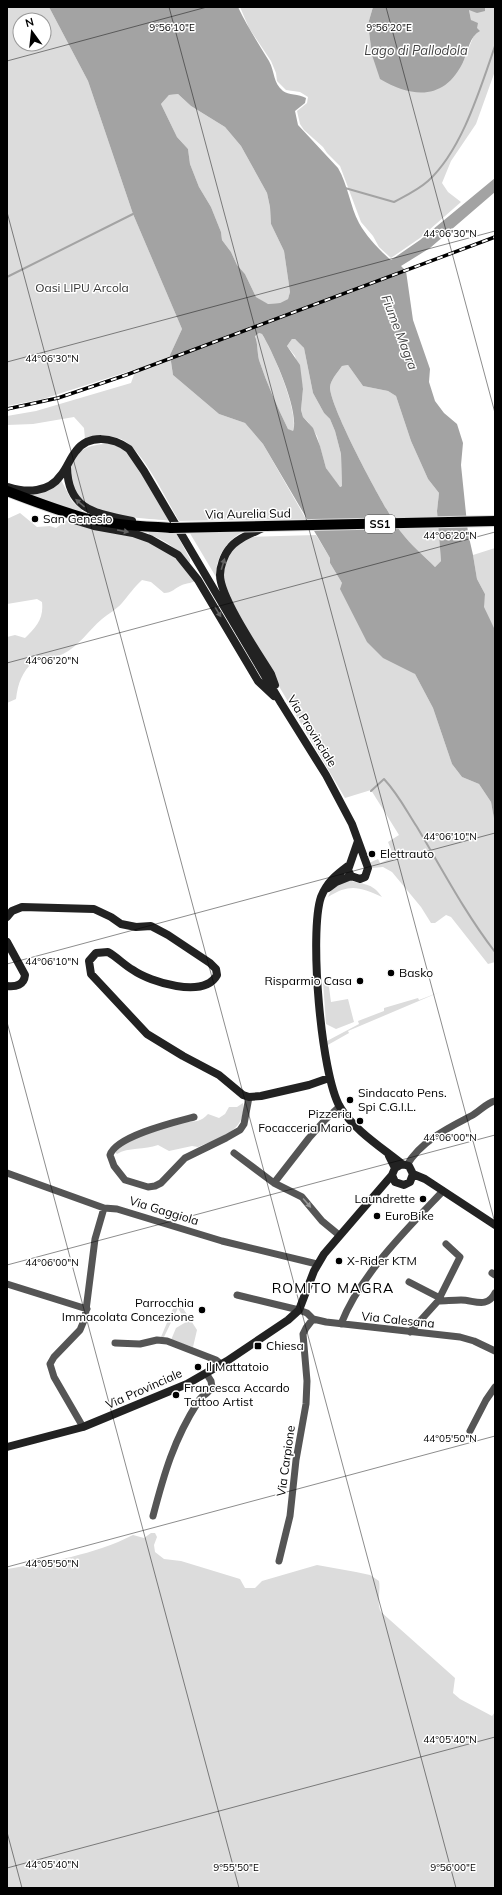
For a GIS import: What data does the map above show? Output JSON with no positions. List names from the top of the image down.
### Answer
{
  "streets": {
    "main road": ["Via Aurelia Sud", "SS1", "Via Provinciale"],
    "street": ["Via Gaggiola", "Via Calesana", "Via Carpione"]
  },
  "crossings": [
    ["Via Provinciale", "Via Gaggiola"],
    ["Via Provinciale", "Via Calesana"],
    ["Via Calesana", "Via Carpione"]
  ],
  "districts": ["ROMITO MAGRA"],
  "water": ["Lago di Pallodola", "Fiume Magra"],
  "parks": ["Oasi LIPU Arcola"],
  "places": {
    "other": [
      "San Genesio",
      "Elettrauto",
      "Basko",
      "Risparmio Casa",
      "Sindacato Pens. Spi C.G.I.L.",
      "Pizzeria Focacceria Mario",
      "Laundrette",
      "EuroBike",
      "X-Rider KTM",
      "Parrocchia Immacolata Concezione",
      "Il Mattatoio",
      "Francesca Accardo Tattoo Artist"
    ],
    "transit": ["Chiesa"]
  },
  "north": "top",
  "coordinates": [
    "9°56'10\"E",
    "9°56'20\"E",
    "44°06'30\"N",
    "44°06'20\"N",
    "44°06'10\"N",
    "44°06'00\"N",
    "44°05'50\"N",
    "44°05'40\"N",
    "9°55'50\"E",
    "9°56'00\"E"
  ]
}
